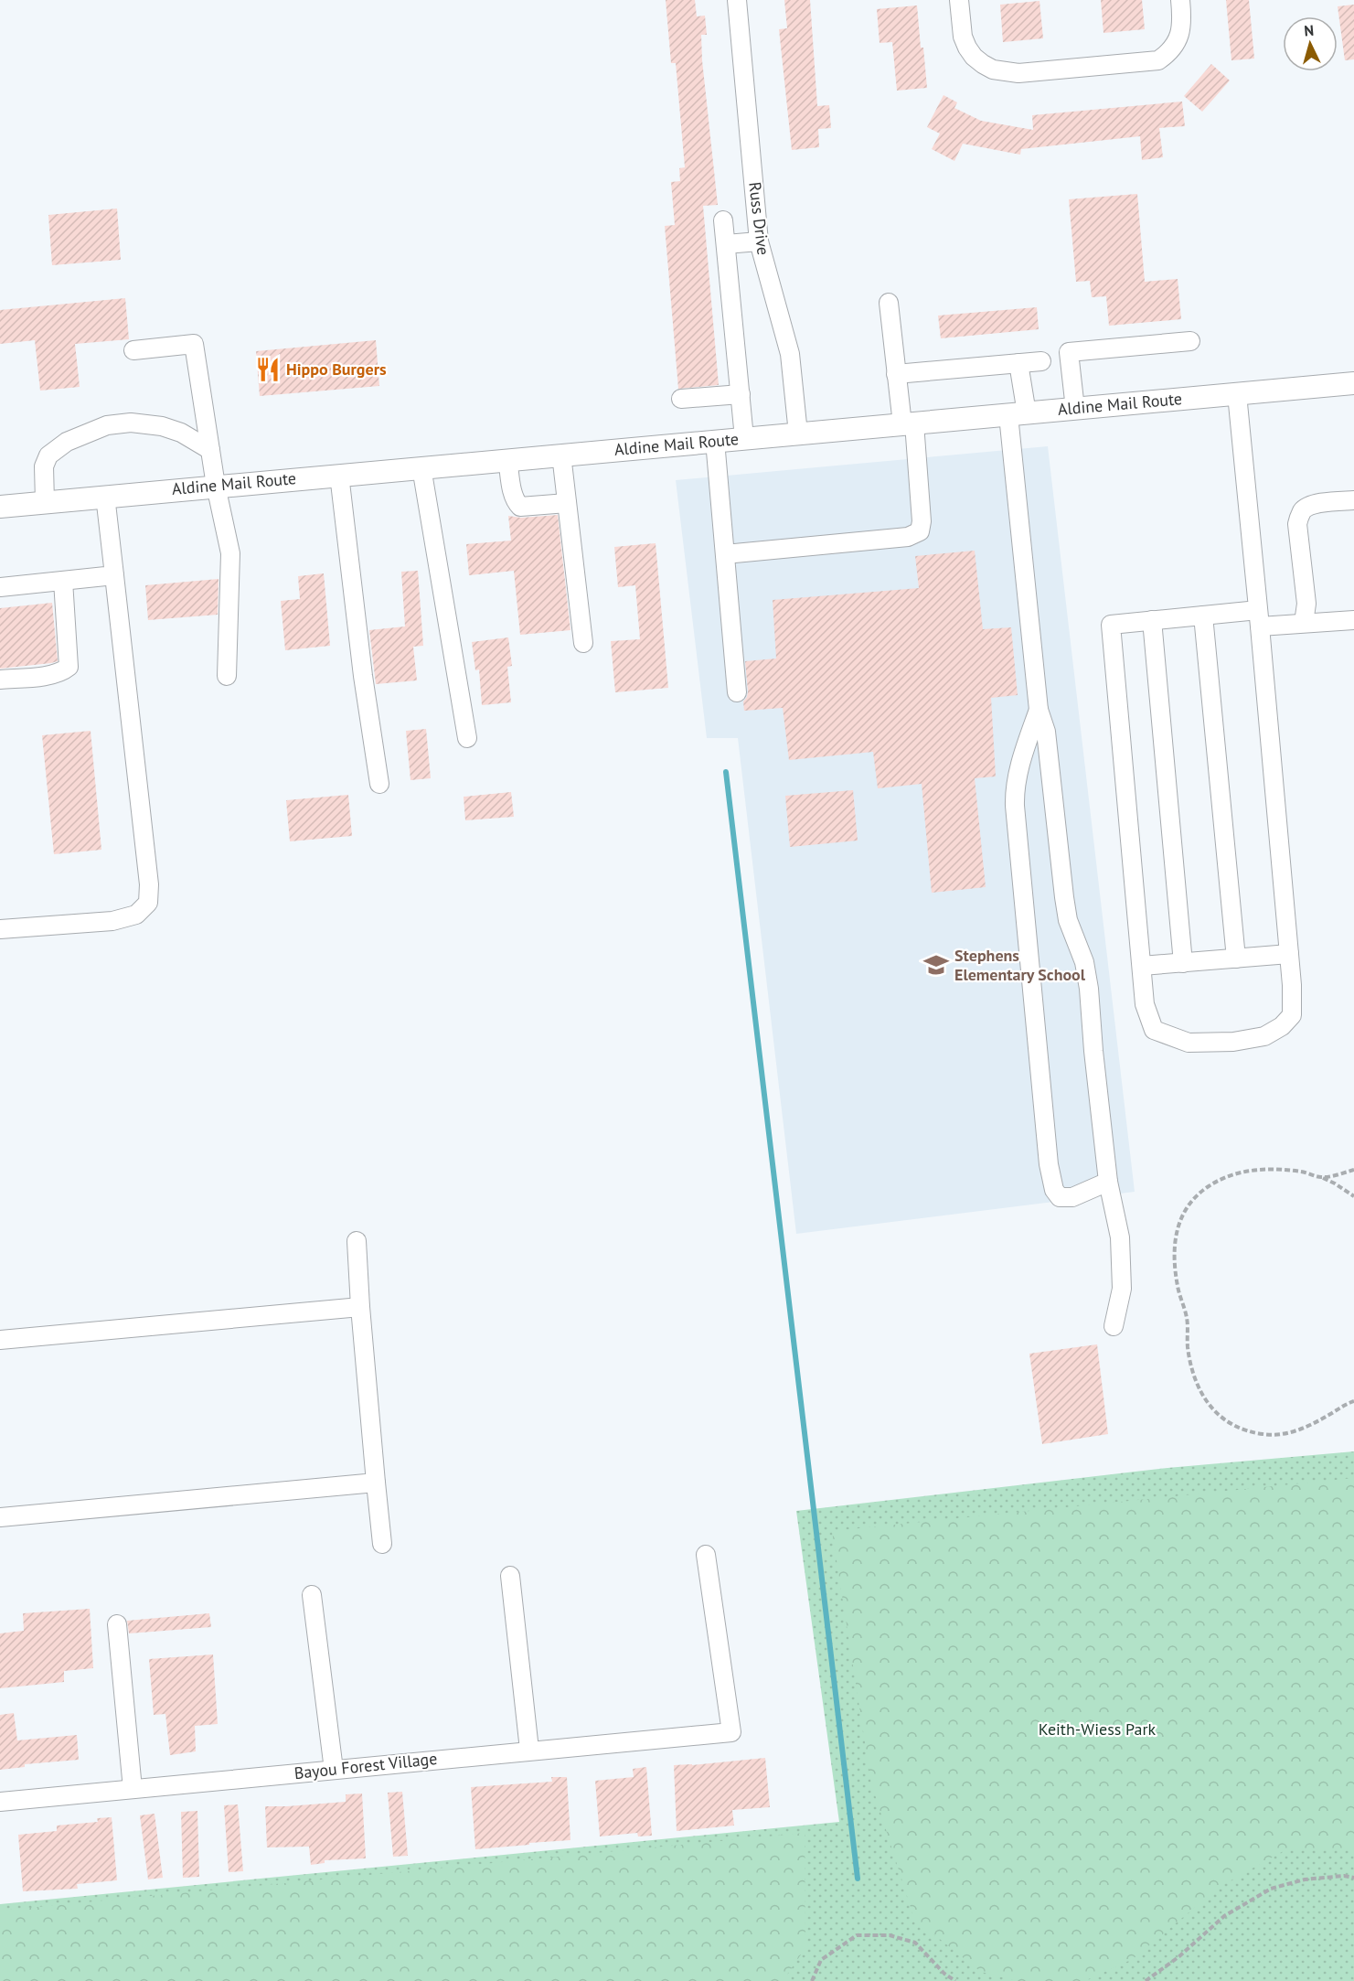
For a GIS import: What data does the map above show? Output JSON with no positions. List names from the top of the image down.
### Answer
{
  "streets": {
    "main road": ["Aldine Mail Route"],
    "street": ["Russ Drive", "Bayou Forest Village"]
  },
  "crossings": [
    ["Russ Drive", "Aldine Mail Route"]
  ],
  "parks": ["Keith-Wiess Park"],
  "places": {
    "restaurant": ["Hippo Burgers"],
    "school or university": ["Stephens Elementary School"]
  },
  "north": "top"
}
